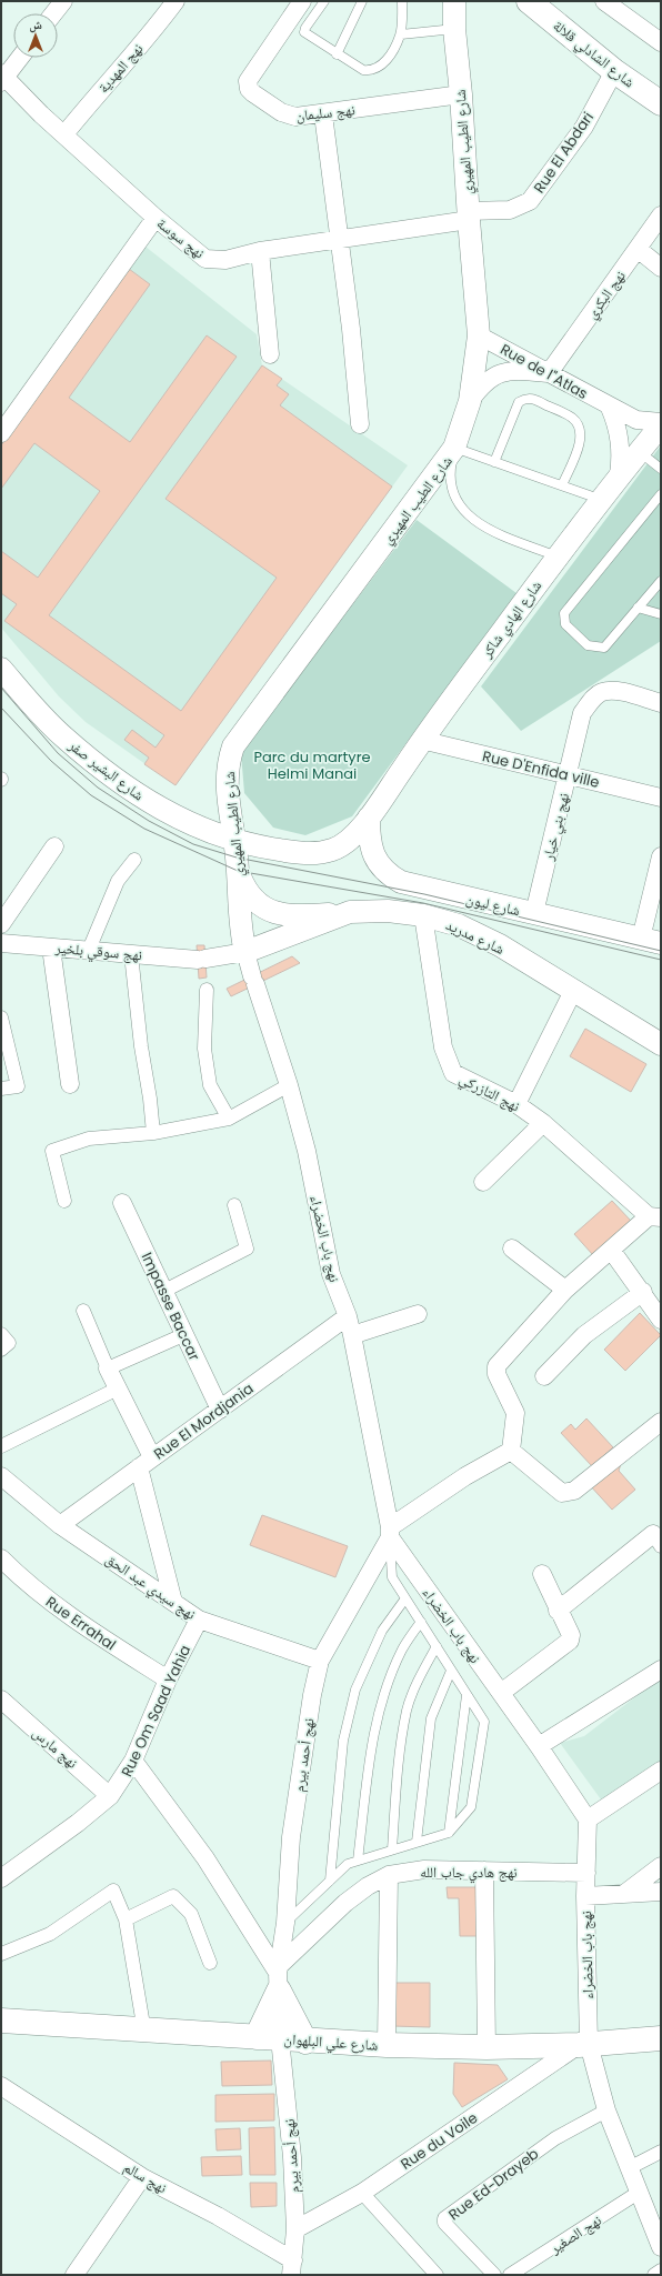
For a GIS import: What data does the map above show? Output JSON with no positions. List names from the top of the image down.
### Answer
{
  "streets": {
    "main road": ["شارع الشادلي قلالة", "شارع علي البلهوان"],
    "street": [
      "نهج المهدية",
      "نهج سليمان",
      "شارع الطيب المهيري",
      "Rue El Abdari",
      "نهج سوسة",
      "نهج البكري",
      "Rue de l\"Atlas",
      "شارع الهادي شاكر",
      "Rue D'Enfida ville",
      "شارع البشير صفر",
      "نهج بني خيار",
      "شارع ليون",
      "شارع مدريد",
      "نهج سوقي بلخير",
      "نهج التازركي",
      "نهج باب الخضراء",
      "Impasse Baccar",
      "Rue El Mordjania",
      "نهج سيدي عبد الحق",
      "Rue Errahal",
      "Rue Om Saad Yahia",
      "نهج مارس",
      "نهج أحمد بيرم",
      "نهج هادي جاب الله",
      "Rue du Voile",
      "نهج سالم",
      "Rue Ed-Drayeb",
      "نهج الصغير"
    ]
  },
  "crossings": [
    ["شارع الشادلي قلالة", "Rue El Abdari"],
    ["نهج المهدية", "نهج سوسة"],
    ["نهج سليمان", "شارع الطيب المهيري"],
    ["شارع الطيب المهيري", "Rue El Abdari"],
    ["شارع الطيب المهيري", "نهج سوسة"],
    ["شارع الطيب المهيري", "Rue de l\"Atlas"],
    ["شارع الطيب المهيري", "شارع البشير صفر"],
    ["شارع الطيب المهيري", "شارع مدريد"],
    ["شارع الطيب المهيري", "نهج سوقي بلخير"],
    ["شارع الطيب المهيري", "نهج باب الخضراء"],
    ["Rue El Abdari", "نهج سوسة"],
    ["نهج البكري", "Rue de l\"Atlas"],
    ["Rue de l\"Atlas", "شارع الهادي شاكر"],
    ["شارع الهادي شاكر", "Rue D'Enfida ville"],
    ["شارع الهادي شاكر", "شارع البشير صفر"],
    ["شارع الهادي شاكر", "شارع ليون"],
    ["Rue D'Enfida ville", "نهج بني خيار"],
    ["شارع البشير صفر", "شارع ليون"],
    ["نهج بني خيار", "شارع ليون"],
    ["شارع مدريد", "نهج سوقي بلخير"],
    ["شارع مدريد", "نهج التازركي"],
    ["شارع مدريد", "نهج باب الخضراء"],
    ["نهج سوقي بلخير", "نهج باب الخضراء"],
    ["نهج باب الخضراء", "Rue El Mordjania"],
    ["نهج باب الخضراء", "نهج أحمد بيرم"],
    ["نهج باب الخضراء", "نهج هادي جاب الله"],
    ["نهج باب الخضراء", "شارع علي البلهوان"],
    ["نهج باب الخضراء", "Rue du Voile"],
    ["نهج باب الخضراء", "Rue Ed-Drayeb"],
    ["نهج باب الخضراء", "نهج الصغير"],
    ["Impasse Baccar", "Rue El Mordjania"],
    ["Rue El Mordjania", "نهج سيدي عبد الحق"],
    ["نهج سيدي عبد الحق", "Rue Om Saad Yahia"],
    ["نهج سيدي عبد الحق", "نهج أحمد بيرم"],
    ["Rue Errahal", "Rue Om Saad Yahia"],
    ["Rue Om Saad Yahia", "نهج مارس"],
    ["نهج أحمد بيرم", "نهج هادي جاب الله"],
    ["نهج أحمد بيرم", "شارع علي البلهوان"],
    ["نهج أحمد بيرم", "Rue du Voile"],
    ["نهج أحمد بيرم", "نهج سالم"],
    ["شارع علي البلهوان", "Rue du Voile"]
  ],
  "parks": ["Parc du martyre Helmi Manai"],
  "north": "top"
}
